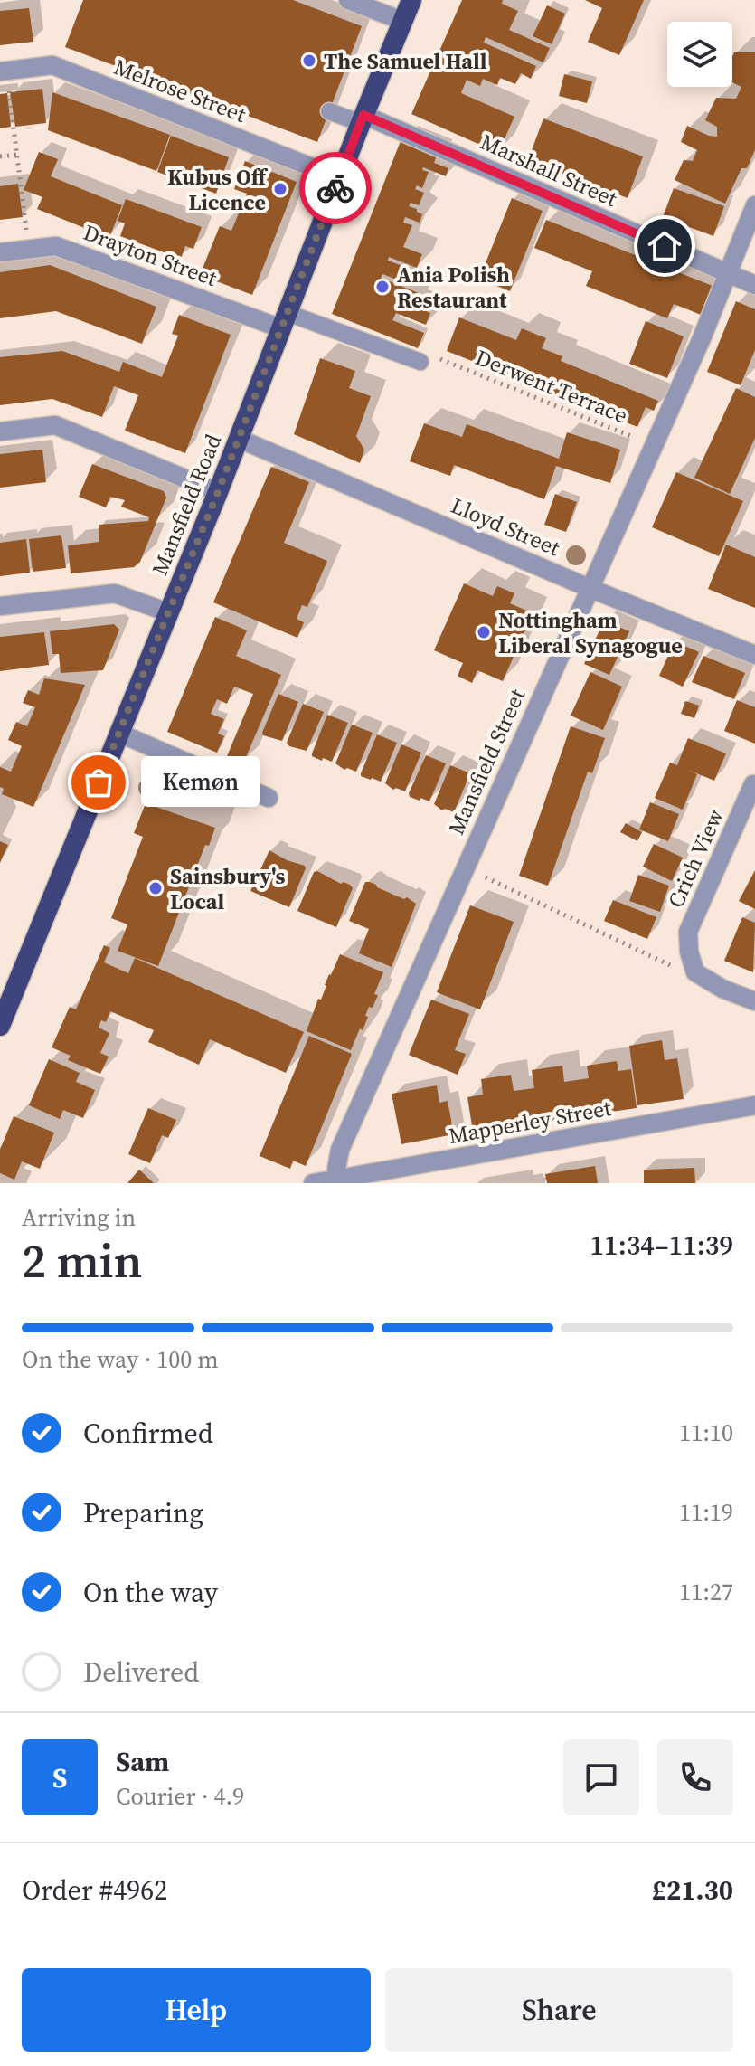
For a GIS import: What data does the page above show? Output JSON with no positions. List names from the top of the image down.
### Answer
{
  "streets": {
    "highway": ["Mansfield Road"],
    "street": [
      "Melrose Street",
      "Marshall Street",
      "Drayton Street",
      "Lloyd Street",
      "Mansfield Street",
      "Crich View",
      "Mapperley Street"
    ],
    "path": ["Derwent Terrace"]
  },
  "crossings": [
    ["Melrose Street", "Mansfield Road"],
    ["Marshall Street", "Mansfield Road"],
    ["Marshall Street", "Mansfield Street"],
    ["Drayton Street", "Mansfield Road"],
    ["Derwent Terrace", "Mansfield Street"],
    ["Mansfield Road", "Lloyd Street"],
    ["Lloyd Street", "Mansfield Street"],
    ["Mansfield Street", "Mapperley Street"]
  ],
  "places": [
    "The Samuel Hall",
    "Kubus Off Licence",
    "Ania Polish Restaurant",
    "Nottingham Liberal Synagogue",
    "Kemøn",
    "Sainsbury's Local"
  ],
  "page": {
    "bubble": "Kemøn",
    "heading": ["2 min", "Arriving in", "11:34–11:39"],
    "panel": [
      "Sam",
      "Courier · 4.9",
      "Order #4962",
      "£21.30"
    ],
    "bar": "On the way · 100 m",
    "list": [
      ["Confirmed", "11:10"],
      ["Preparing", "11:19"],
      ["On the way", "11:27"],
      "Delivered"
    ],
    "round": "S",
    "buttons": ["Help", "Share"]
  }
}
